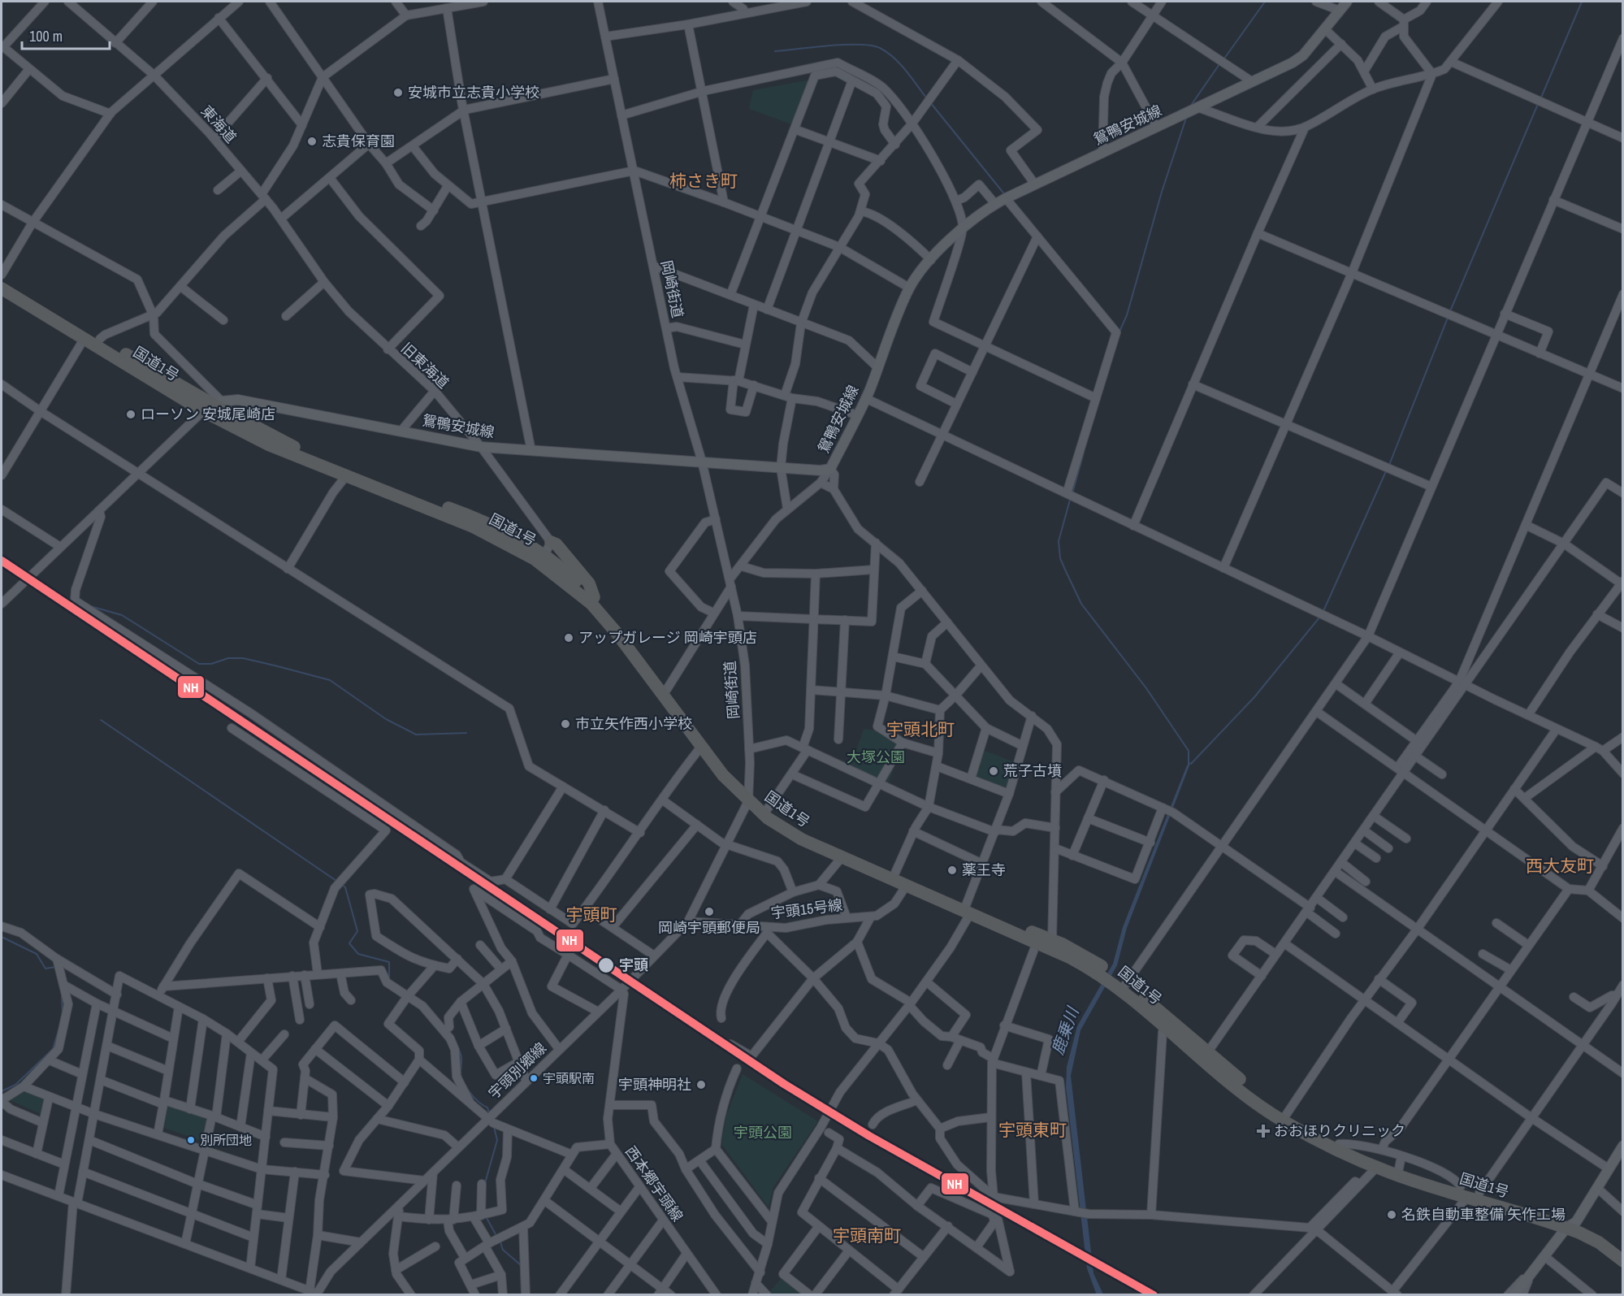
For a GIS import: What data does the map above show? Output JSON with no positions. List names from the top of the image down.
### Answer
{
  "streets": {
    "highway": ["国道1号"],
    "main road": ["鴛鴨安城線"],
    "street": [
      "東海道",
      "岡崎街道",
      "旧東海道",
      "宇頭15号線",
      "宇頭別郷線",
      "西本郷宇頭線"
    ]
  },
  "crossings": [
    ["東海道", "旧東海道"],
    ["鴛鴨安城線", "岡崎街道"],
    ["鴛鴨安城線", "国道1号"],
    ["鴛鴨安城線", "旧東海道"],
    ["岡崎街道", "国道1号"],
    ["岡崎街道", "宇頭別郷線"],
    ["国道1号", "宇頭別郷線"],
    ["宇頭15号線", "宇頭別郷線"],
    ["宇頭別郷線", "西本郷宇頭線"]
  ],
  "districts": [
    "柿さき町",
    "宇頭北町",
    "西大友町",
    "宇頭町",
    "宇頭東町",
    "宇頭南町"
  ],
  "water": ["鹿乗川"],
  "parks": ["大塚公園", "宇頭公園"],
  "places": {
    "other": [
      "安城市立志貴小学校",
      "志貴保育園",
      "ローソン 安城尾崎店",
      "アップガレージ 岡崎宇頭店",
      "市立矢作西小学校",
      "荒子古墳",
      "薬王寺",
      "岡崎宇頭郵便局",
      "宇頭",
      "宇頭駅南",
      "宇頭神明社",
      "別所団地",
      "名鉄自動車整備 矢作工場"
    ],
    "health": ["おおほりクリニック"]
  },
  "lines": ["transit line NH"],
  "scale_bar": "100 m"
}
